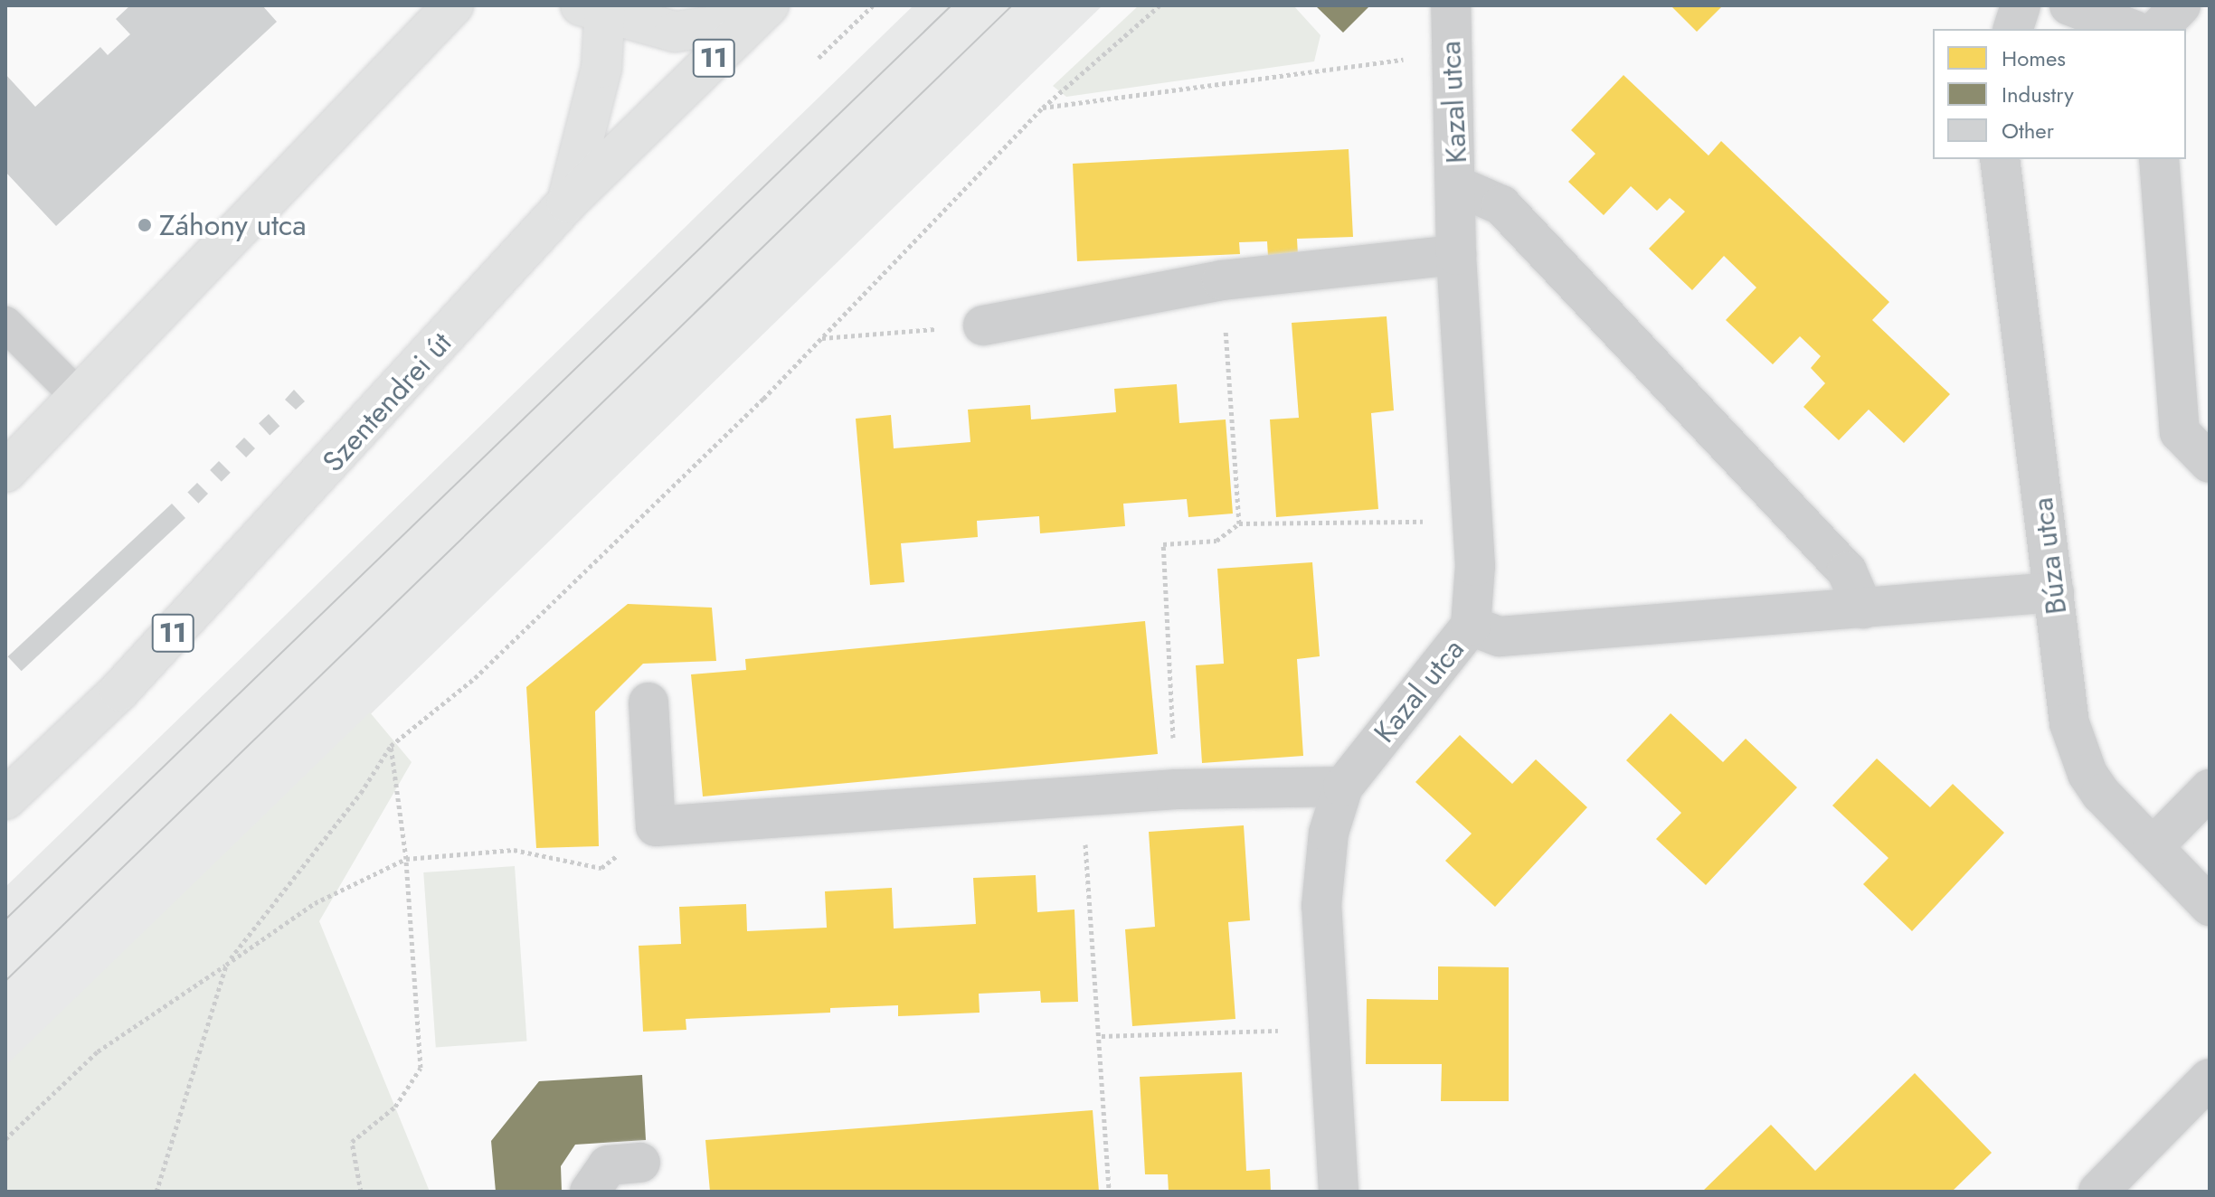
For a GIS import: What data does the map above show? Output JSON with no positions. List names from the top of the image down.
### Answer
{
  "streets": {
    "main road": ["11", "Szentendrei út"],
    "street": ["Kazal utca", "Búza utca"]
  },
  "places": ["Záhony utca"],
  "legend": ["Homes", "Industry", "Other"]
}
